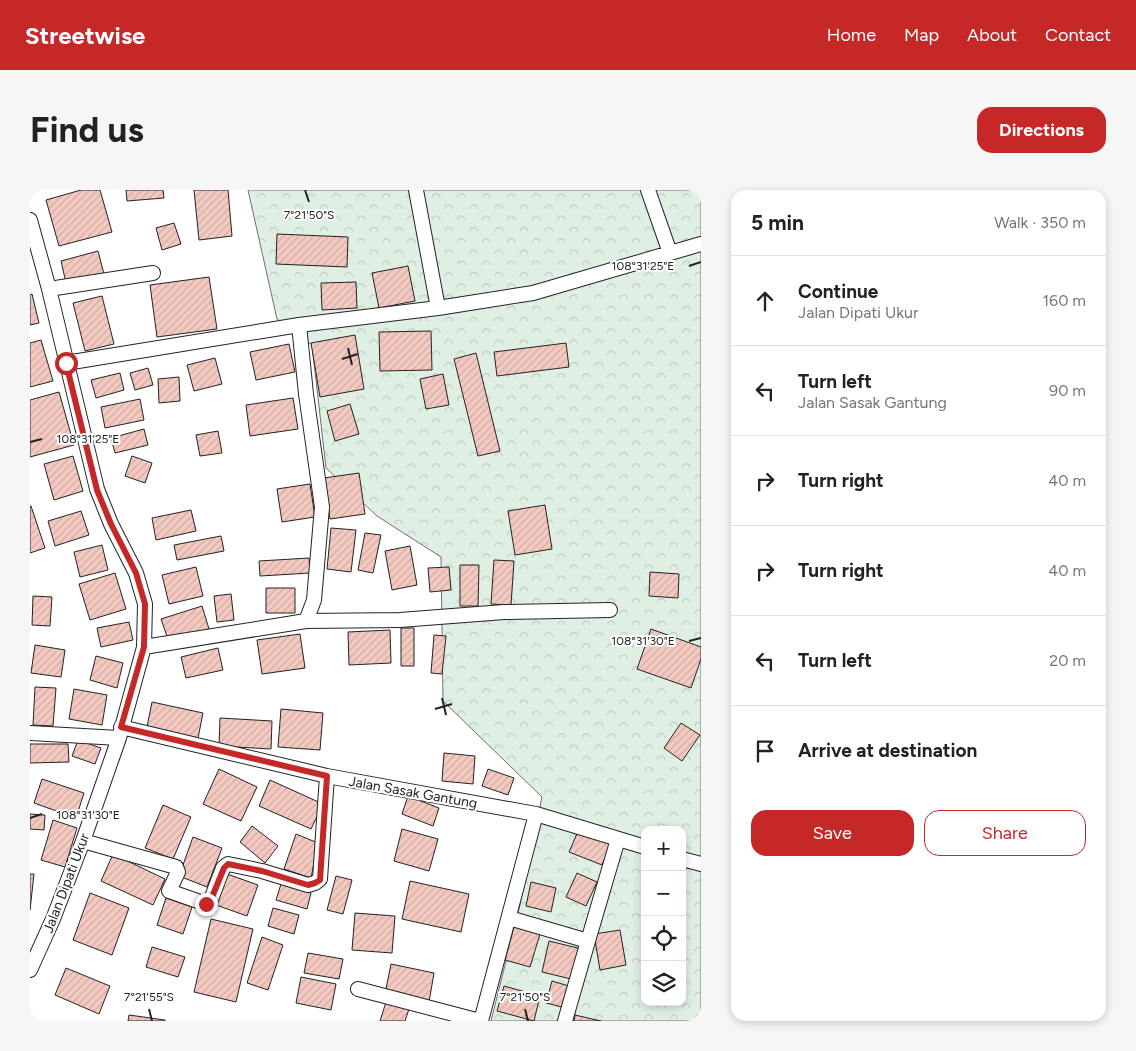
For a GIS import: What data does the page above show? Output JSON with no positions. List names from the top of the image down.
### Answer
{
  "streets": {
    "street": ["Jalan Sasak Gantung", "Jalan Dipati Ukur"]
  },
  "crossings": [
    ["Jalan Sasak Gantung", "Jalan Dipati Ukur"]
  ],
  "page": {
    "header": "Streetwise",
    "nav": [
      "Home",
      "Map",
      "About",
      "Contact"
    ],
    "buttons": [
      "Directions",
      ["Save", "Share"]
    ],
    "title": "Find us",
    "heading": ["5 min", "Walk · 350 m"],
    "list": [
      ["Continue", "Jalan Dipati Ukur", "160 m"],
      ["Turn left", "Jalan Sasak Gantung", "90 m"],
      ["Turn right", "40 m"],
      ["Turn right", "40 m"],
      ["Turn left", "20 m"],
      "Arrive at destination"
    ],
    "map_buttons": ["+", "−"]
  },
  "coordinates": [
    "7°21'50\"S",
    "108°31'25\"E",
    "108°31'30\"E",
    "7°21'55\"S"
  ]
}
